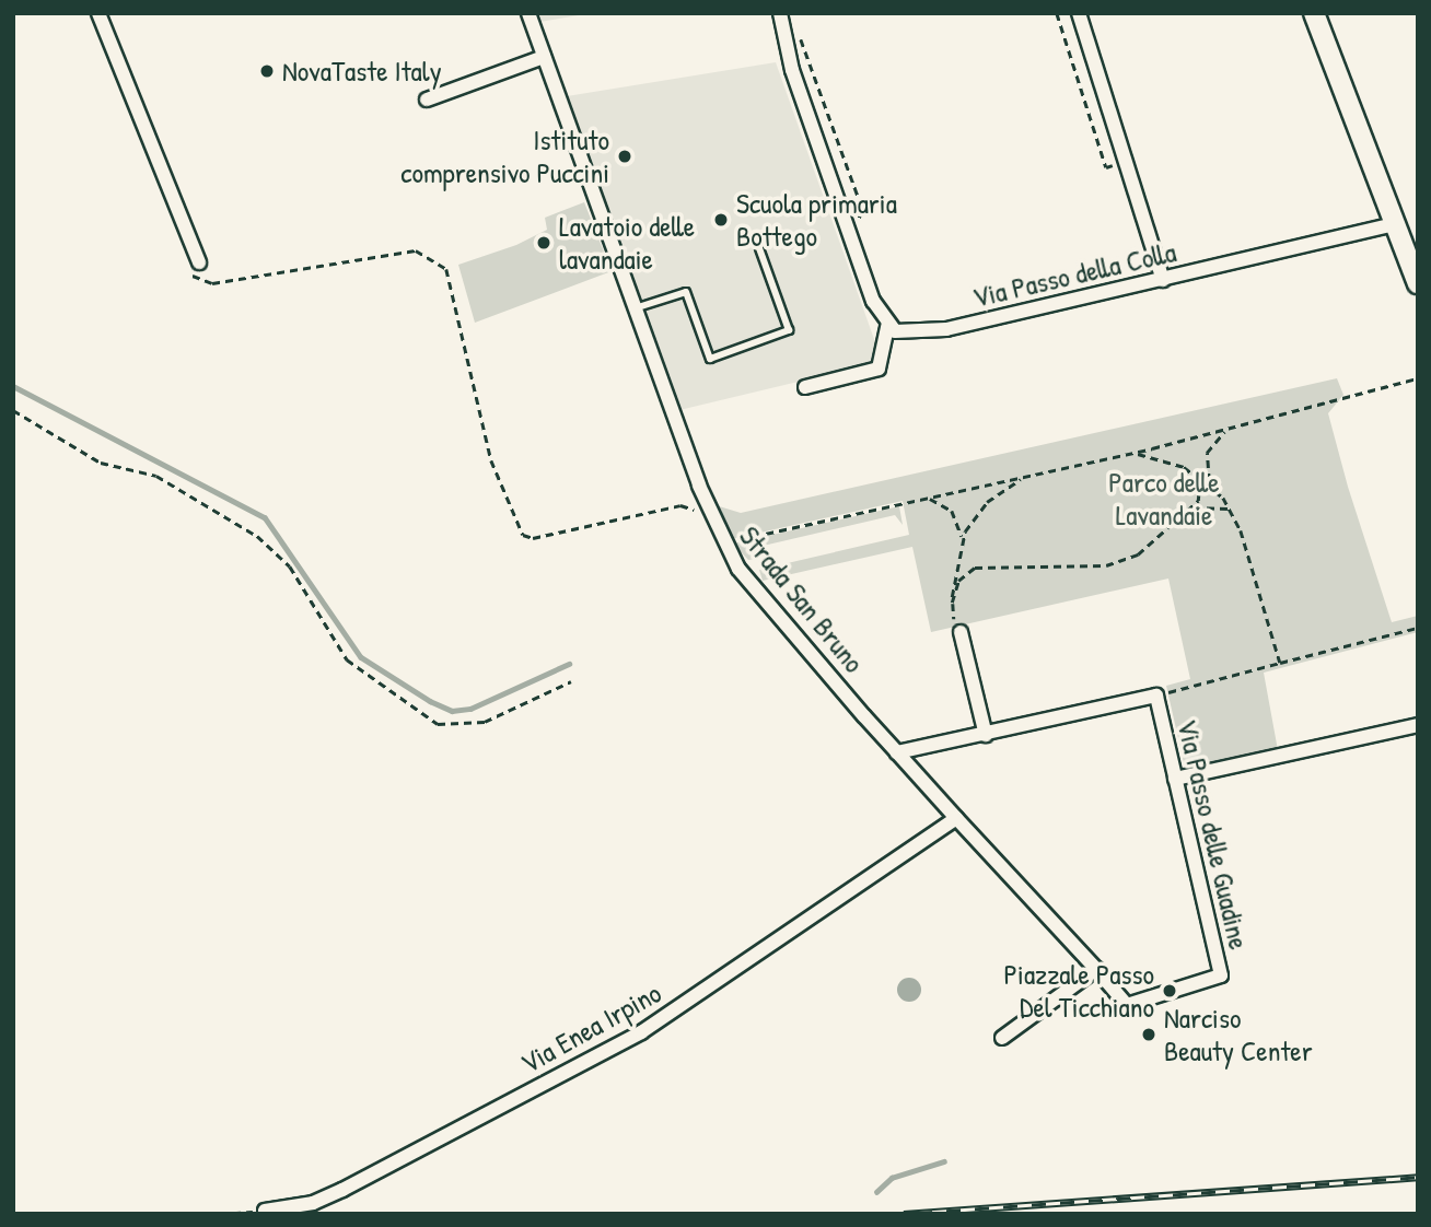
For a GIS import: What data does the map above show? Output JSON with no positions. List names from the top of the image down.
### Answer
{
  "streets": {
    "street": [
      "Via Passo della Colla",
      "Strada San Bruno",
      "Via Passo delle Guadine",
      "Via Enea Irpino"
    ]
  },
  "crossings": [
    ["Strada San Bruno", "Via Passo delle Guadine"],
    ["Strada San Bruno", "Via Enea Irpino"]
  ],
  "parks": ["Parco delle Lavandaie"],
  "places": [
    "NovaTaste Italy",
    "Istituto comprensivo Puccini",
    "Scuola primaria Bottego",
    "Lavatoio delle lavandaie",
    "Piazzale Passo Del Ticchiano",
    "Narciso Beauty Center"
  ]
}
